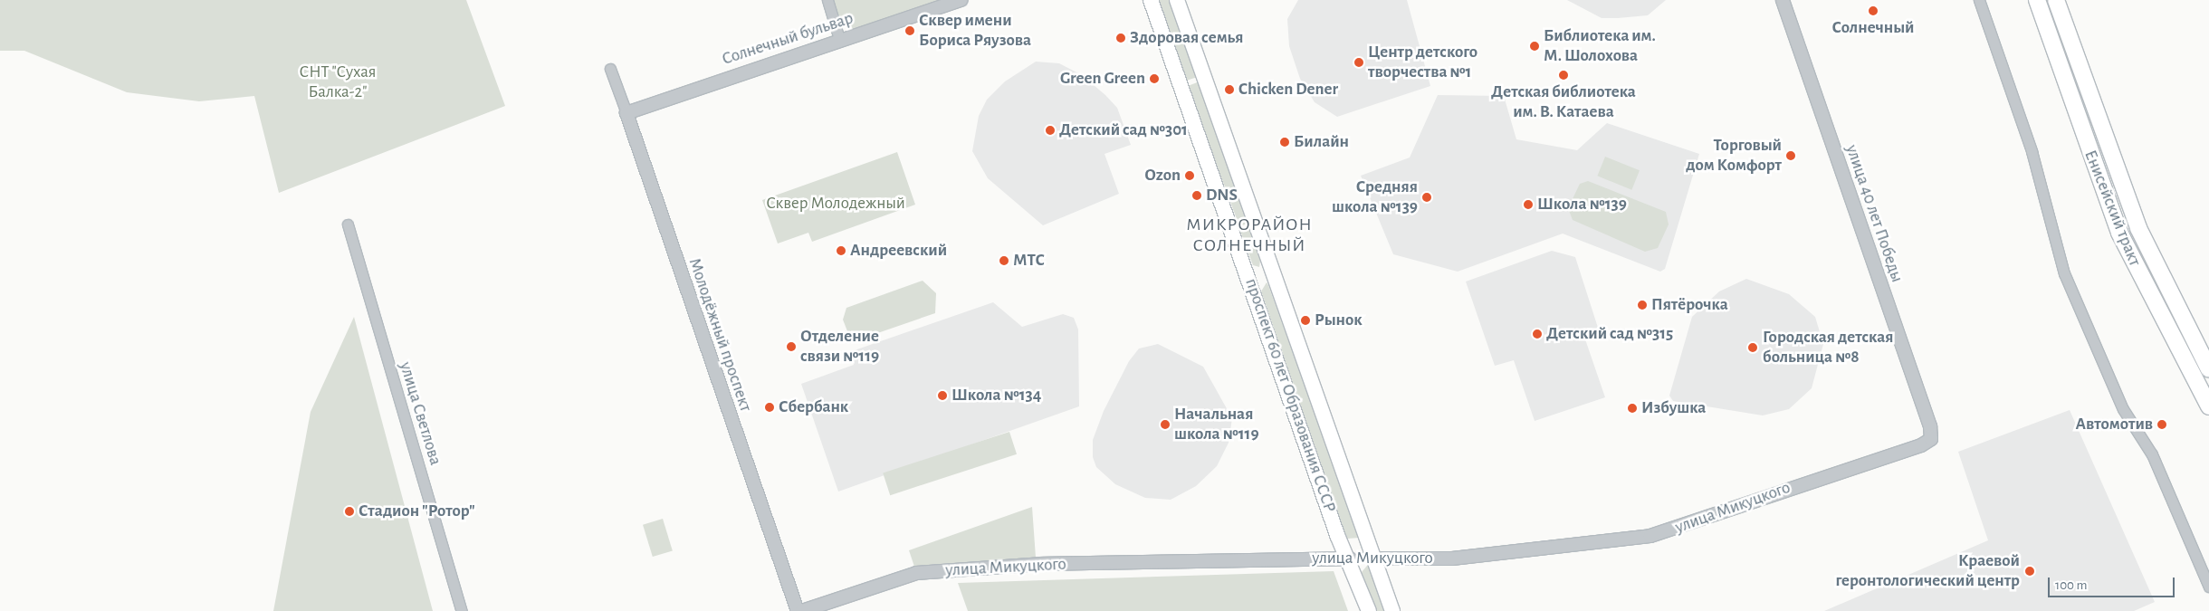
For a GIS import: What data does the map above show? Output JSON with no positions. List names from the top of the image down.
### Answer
{
  "streets": {
    "main road": ["Енисейский тракт", "проспект 60 лет Образования СССР", "улица Микуцкого"],
    "street": [
      "Солнечный бульвар",
      "улица 40 лет Победы",
      "Молодёжный проспект",
      "улица Светлова"
    ]
  },
  "crossings": [
    ["Солнечный бульвар", "Молодёжный проспект"],
    ["улица 40 лет Победы", "улица Микуцкого"],
    ["проспект 60 лет Образования СССР", "улица Микуцкого"]
  ],
  "districts": ["МИКРОРАЙОН СОЛНЕЧНЫЙ"],
  "parks": ["СНТ \"Сухая Балка-2\"", "Сквер Молодежный"],
  "places": [
    "Солнечный",
    "Сквер имени Бориса Ряузова",
    "Здоровая семья",
    "Библиотека им. М. Шолохова",
    "Центр детского творчества №1",
    "Детская библиотека им. В. Катаева",
    "Green Green",
    "Chicken Dener",
    "Детский сад №301",
    "Билайн",
    "Торговый дом Комфорт",
    "Ozon",
    "DNS",
    "Средняя школа №139",
    "Школа №139",
    "Андреевский",
    "МТС",
    "Пятёрочка",
    "Рынок",
    "Детский сад №315",
    "Отделение связи №119",
    "Городская детская больница №8",
    "Школа №134",
    "Сбербанк",
    "Избушка",
    "Начальная школа №119",
    "Автомотив",
    "Стадион \"Ротор\"",
    "Краевой геронтологический центр"
  ],
  "scale_bar": "100 m"
}
